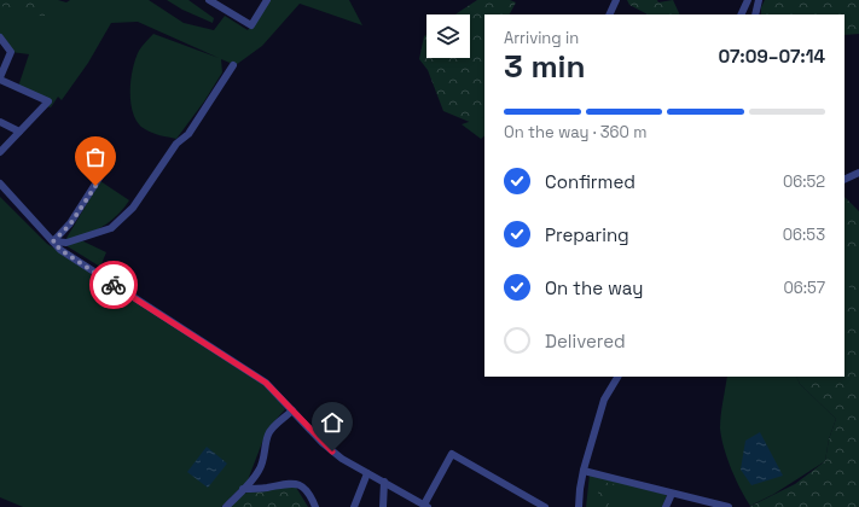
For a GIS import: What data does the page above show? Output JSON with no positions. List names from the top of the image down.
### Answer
{
  "page": {
    "heading": ["3 min", "Arriving in", "07:09–07:14"],
    "bar": "On the way · 360 m",
    "list": [
      ["Confirmed", "06:52"],
      ["Preparing", "06:53"],
      ["On the way", "06:57"],
      "Delivered"
    ]
  }
}
